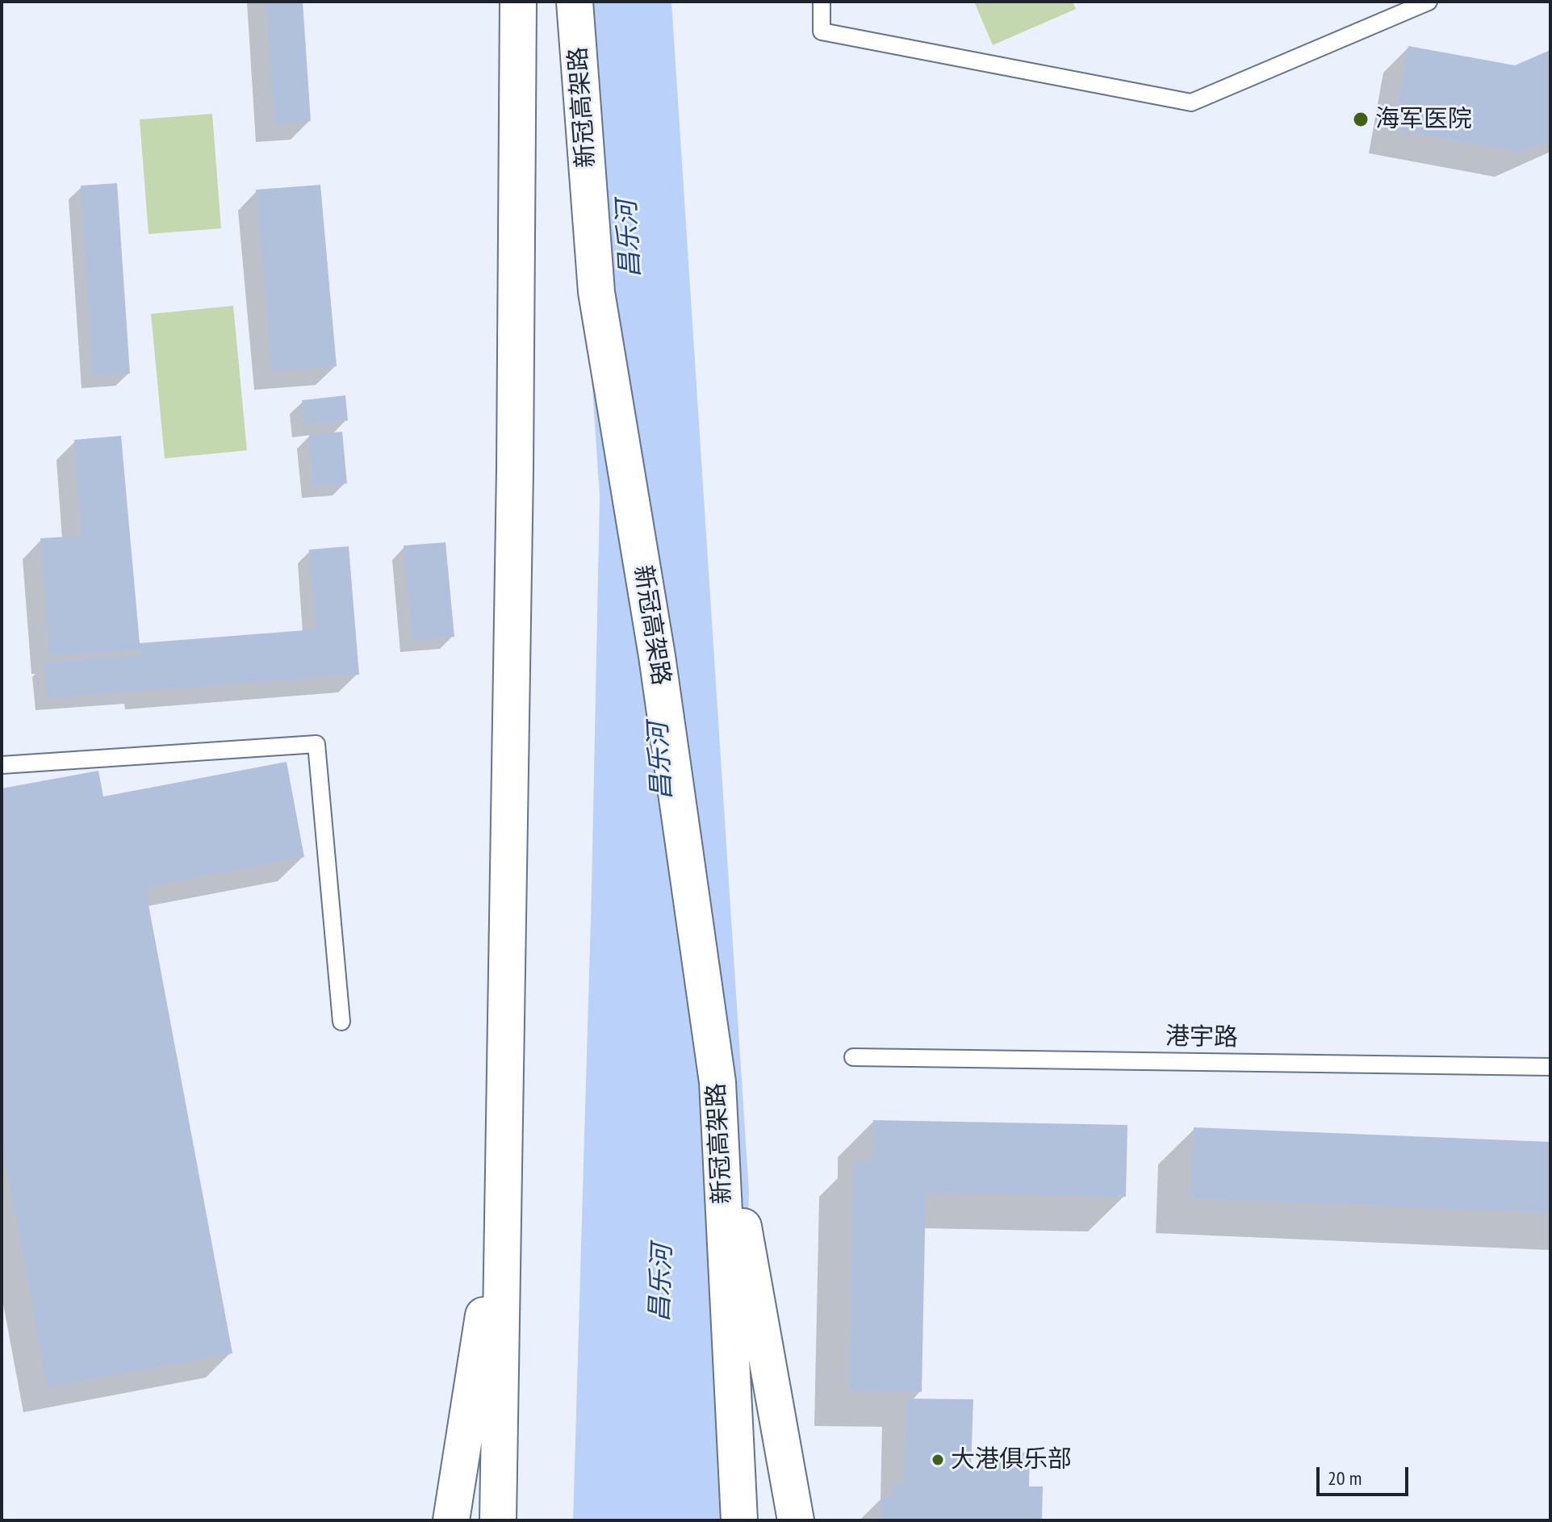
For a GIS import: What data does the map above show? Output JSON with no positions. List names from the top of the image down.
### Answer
{
  "streets": {
    "highway": ["新冠高架路"],
    "lane": ["港宇路"]
  },
  "water": ["昌乐河"],
  "places": ["海军医院", "大港俱乐部"],
  "scale_bar": "20 m"
}
